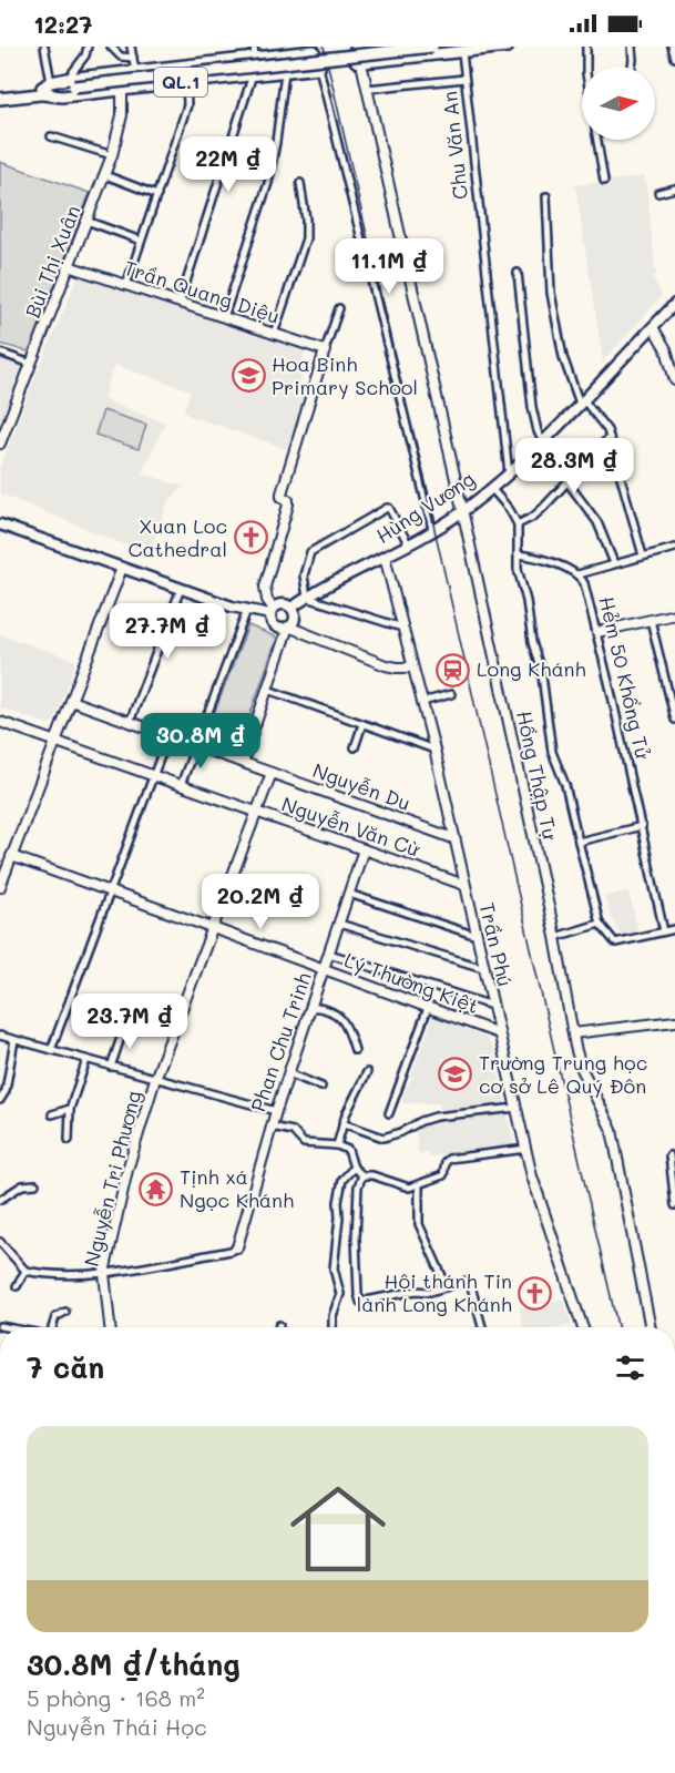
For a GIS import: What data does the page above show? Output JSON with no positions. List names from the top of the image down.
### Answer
{
  "streets": {
    "highway": ["QL.1"],
    "main road": ["Hùng Vương"],
    "street": [
      "Chu Văn An",
      "Bùi Thị Xuân",
      "Trần Quang Diệu",
      "Hẻm 50 Khổng Tử",
      "Hồng Thập Tự",
      "Nguyễn Du",
      "Nguyễn Văn Cừ",
      "Trần Phú",
      "Lý Thường Kiệt",
      "Phan Chu Trinh",
      "Nguyễn Tri Phương"
    ]
  },
  "crossings": [
    ["QL.1", "Bùi Thị Xuân"],
    ["Chu Văn An", "Hùng Vương"],
    ["Bùi Thị Xuân", "Trần Quang Diệu"],
    ["Hùng Vương", "Hồng Thập Tự"],
    ["Hùng Vương", "Trần Phú"],
    ["Nguyễn Du", "Trần Phú"],
    ["Nguyễn Du", "Nguyễn Tri Phương"],
    ["Nguyễn Văn Cừ", "Trần Phú"],
    ["Nguyễn Văn Cừ", "Phan Chu Trinh"],
    ["Nguyễn Văn Cừ", "Nguyễn Tri Phương"],
    ["Trần Phú", "Lý Thường Kiệt"],
    ["Lý Thường Kiệt", "Phan Chu Trinh"],
    ["Lý Thường Kiệt", "Nguyễn Tri Phương"]
  ],
  "places": {
    "school or university": ["Hoa Binh Primary School", "Trường Trung học cơ sở Lê Quý Đôn"],
    "church": ["Xuan Loc Cathedral", "Hội thánh Tin lành Long Khánh"],
    "station": ["Long Khánh"],
    "temple": ["Tịnh xá Ngọc Khánh"]
  },
  "north": "right",
  "page": {
    "status": "12:27",
    "price": [
      "22M ₫",
      "11.1M ₫",
      "28.3M ₫",
      "27.7M ₫",
      "30.8M ₫",
      "20.2M ₫",
      "23.7M ₫"
    ],
    "heading": "7 căn",
    "list": [
      {
        "name": "30.8M ₫/tháng",
        "note": "5 phòng · 168 m² · Nguyễn Thái Học"
      }
    ]
  }
}
